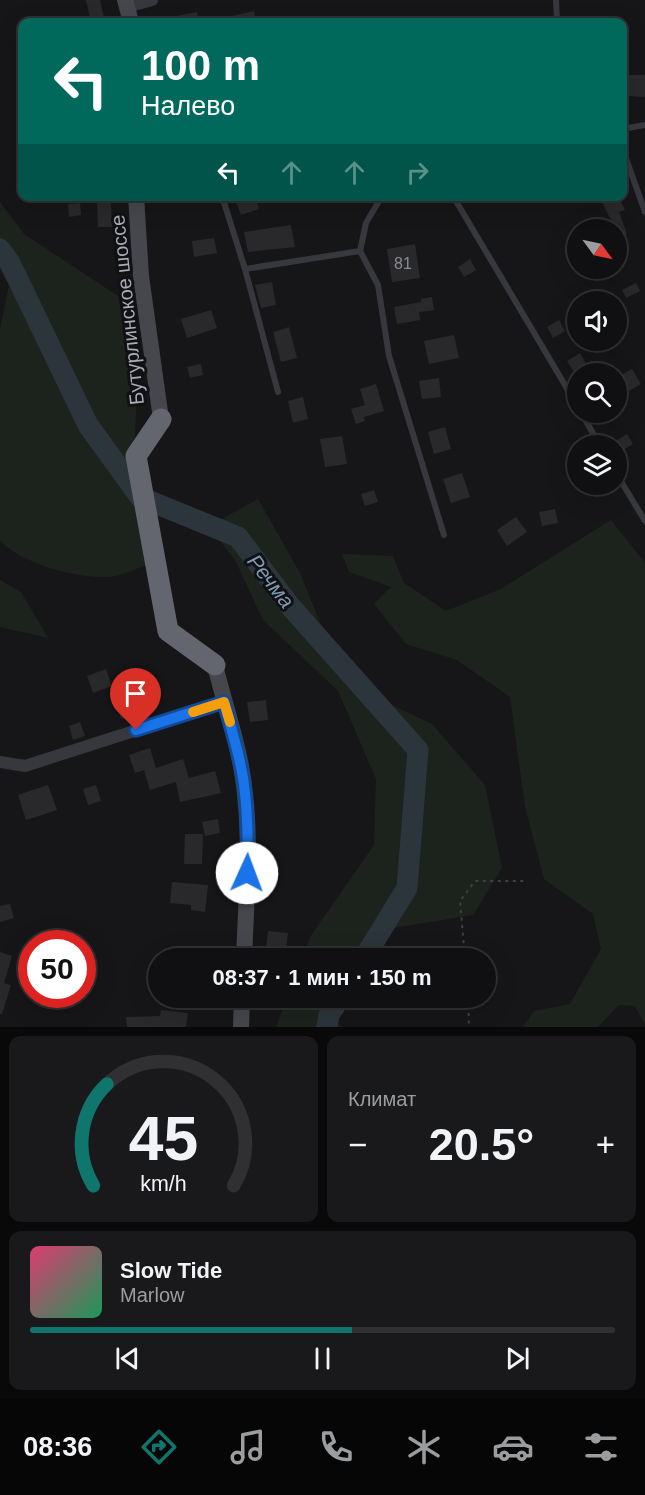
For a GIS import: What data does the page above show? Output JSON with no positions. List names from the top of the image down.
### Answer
{
  "streets": {
    "main road": ["Бутурлинское шоссе"]
  },
  "water": ["Речма"],
  "house_numbers": ["81"],
  "north": "bottom right",
  "page": {
    "turn": ["100 m", "Налево"],
    "limit": "50",
    "trip": "08:37 · 1 мин · 150 m",
    "tile": "Климат",
    "heat": ["−", "20.5°", "+"],
    "song": ["Slow Tide", "Marlow"],
    "tabs": "08:36",
    "gauge": ["45", "km/h"]
  }
}
